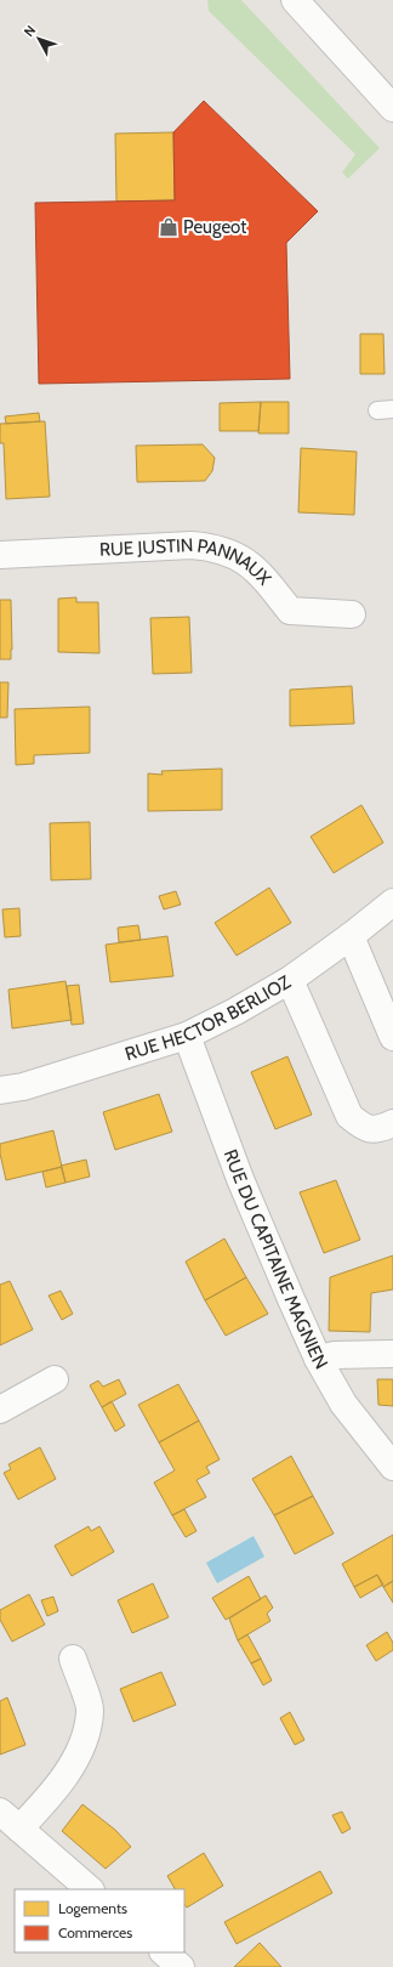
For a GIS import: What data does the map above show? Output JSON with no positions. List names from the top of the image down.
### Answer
{
  "streets": {
    "street": ["RUE JUSTIN PANNAUX", "RUE HECTOR BERLIOZ", "RUE DU CAPITAINE MAGNIEN"]
  },
  "crossings": [
    ["RUE HECTOR BERLIOZ", "RUE DU CAPITAINE MAGNIEN"]
  ],
  "places": {
    "shop": ["Peugeot"]
  },
  "legend": ["Logements", "Commerces"],
  "north": "top left"
}
